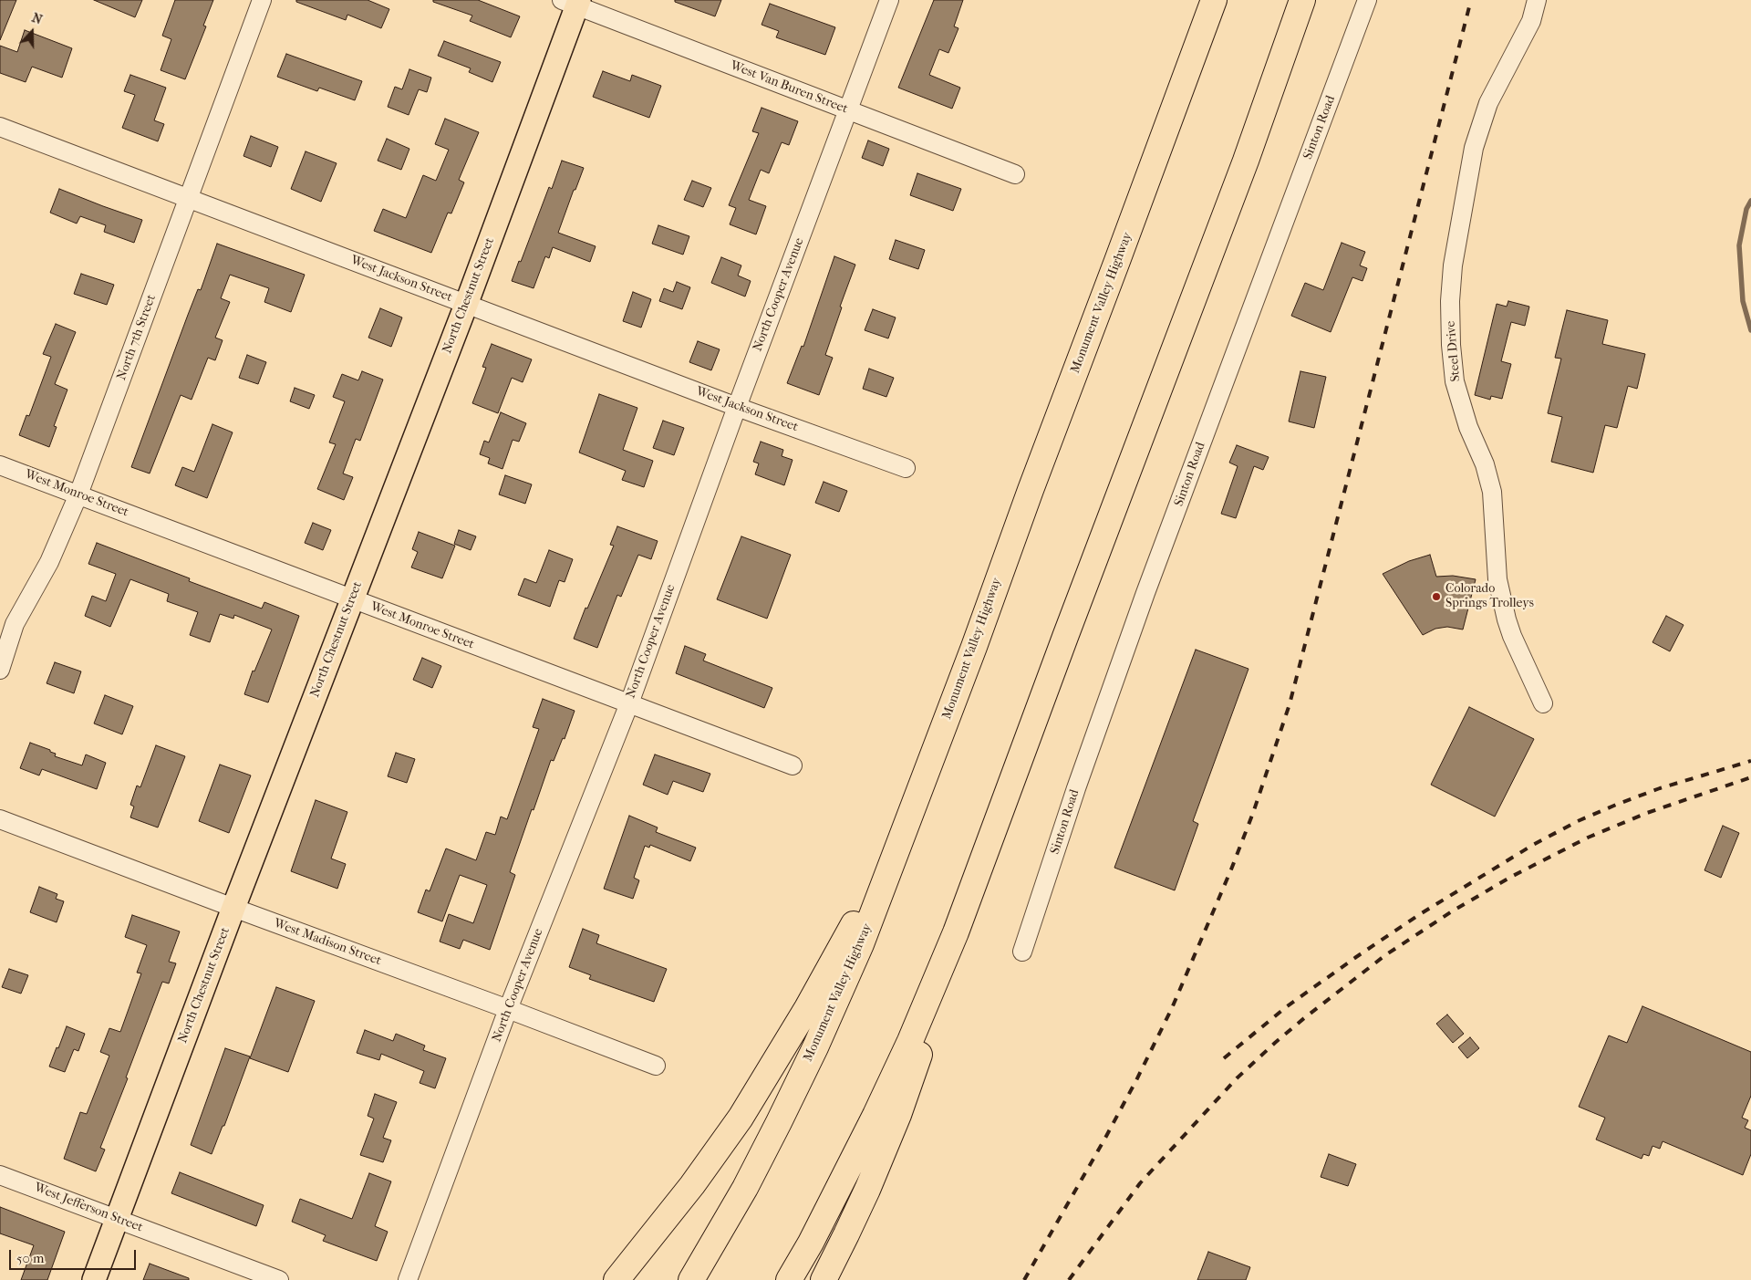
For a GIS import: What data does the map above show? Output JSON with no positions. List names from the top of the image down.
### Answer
{
  "streets": {
    "highway": ["Monument Valley Highway"],
    "main road": ["North Chestnut Street"],
    "street": [
      "West Van Buren Street",
      "Sinton Road",
      "West Jackson Street",
      "North Cooper Avenue",
      "North 7th Street",
      "Steel Drive",
      "West Monroe Street",
      "West Madison Street",
      "West Jefferson Street"
    ]
  },
  "crossings": [
    ["West Van Buren Street", "North Cooper Avenue"],
    ["West Van Buren Street", "North Chestnut Street"],
    ["West Jackson Street", "North Cooper Avenue"],
    ["West Jackson Street", "North Chestnut Street"],
    ["West Jackson Street", "North 7th Street"],
    ["North Cooper Avenue", "West Monroe Street"],
    ["North Cooper Avenue", "West Madison Street"],
    ["North Chestnut Street", "West Monroe Street"],
    ["North Chestnut Street", "West Madison Street"],
    ["North Chestnut Street", "West Jefferson Street"],
    ["North 7th Street", "West Monroe Street"]
  ],
  "places": ["Colorado Springs Trolleys"],
  "scale_bar": "50 m",
  "north": "top"
}
